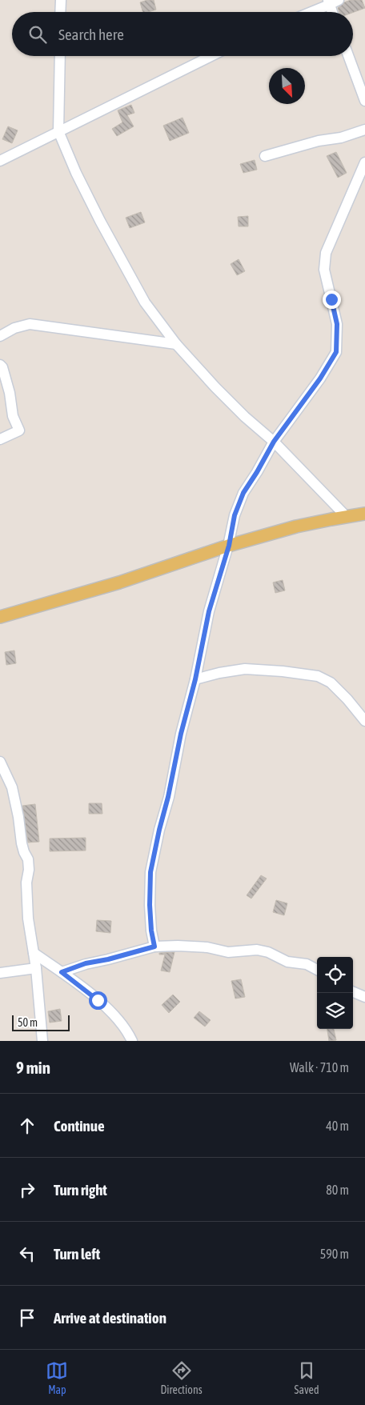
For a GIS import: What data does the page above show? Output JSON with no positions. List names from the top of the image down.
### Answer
{
  "scale_bar": "50 m",
  "north": "bottom right",
  "page": {
    "search": "Search here",
    "scale": "50 m",
    "heading": ["9 min", "Walk · 710 m"],
    "list": [
      ["Continue", "40 m"],
      ["Turn right", "80 m"],
      ["Turn left", "590 m"],
      "Arrive at destination"
    ],
    "nav": ["Map", "Directions", "Saved"]
  }
}
